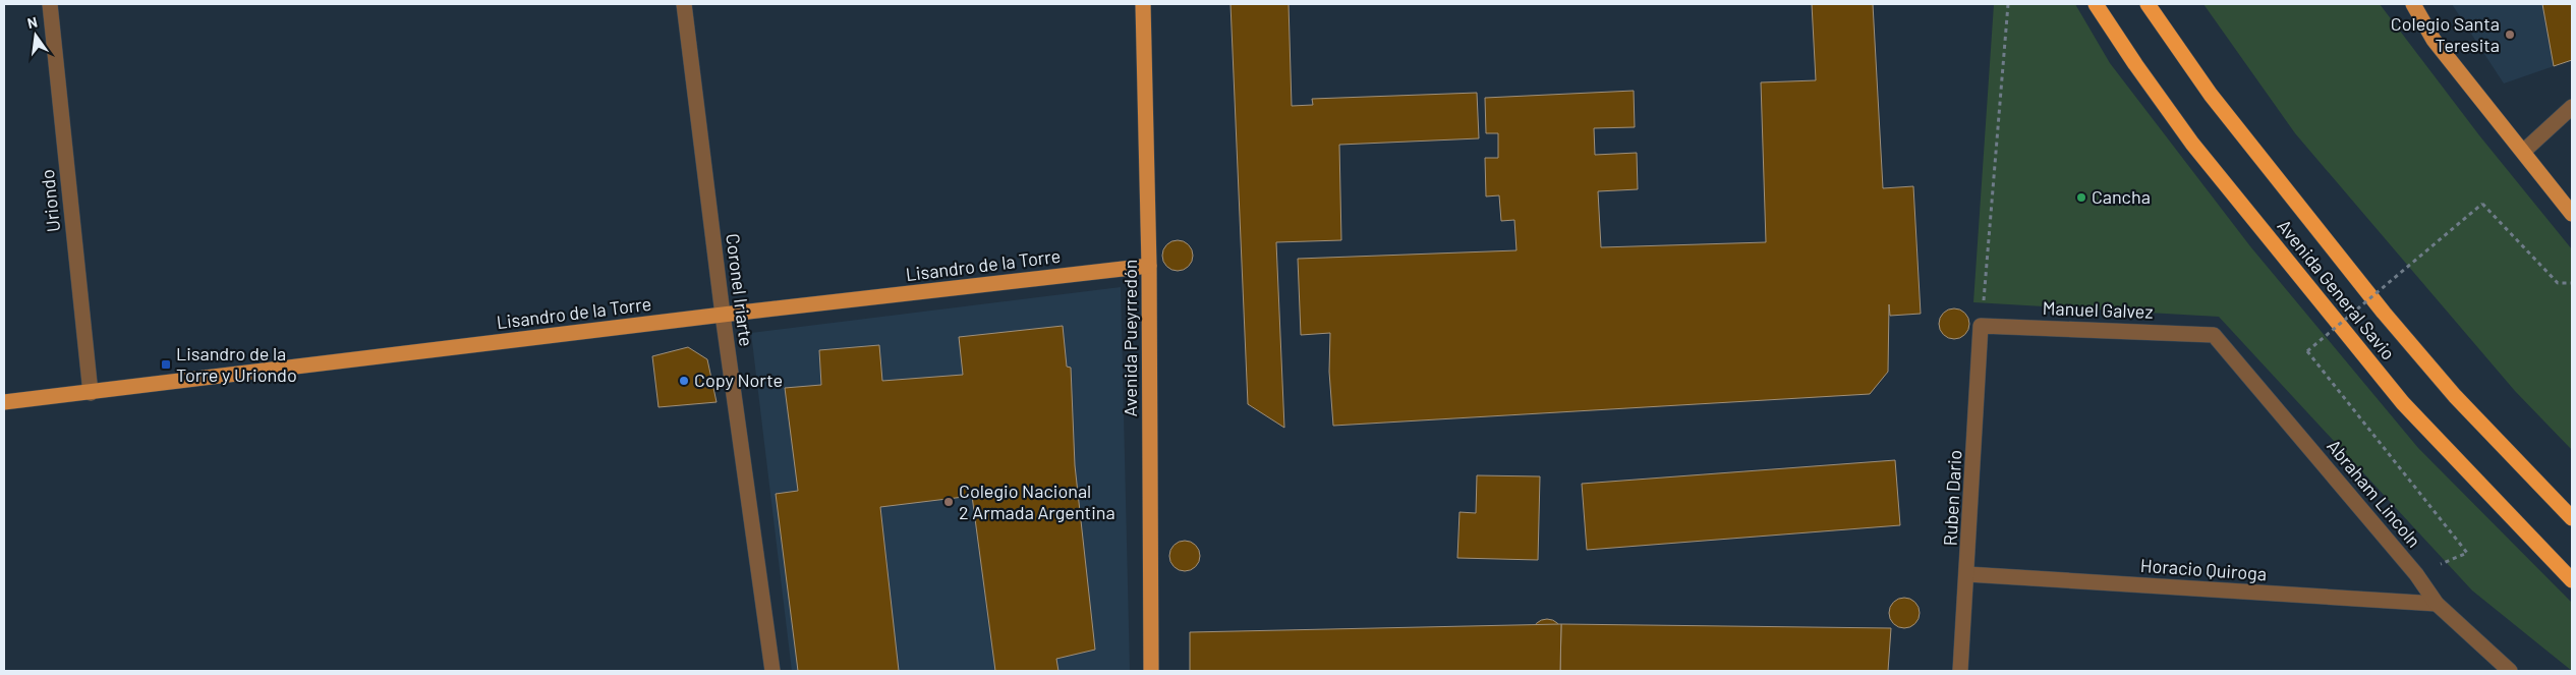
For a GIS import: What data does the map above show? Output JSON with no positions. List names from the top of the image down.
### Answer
{
  "streets": {
    "highway": ["Avenida General Savio"],
    "main road": ["Lisandro de la Torre", "Avenida Pueyrredón"],
    "street": [
      "Uriondo",
      "Coronel Iriarte",
      "Manuel Galvez",
      "Abraham Lincoln",
      "Ruben Dario",
      "Horacio Quiroga"
    ]
  },
  "crossings": [
    ["Uriondo", "Lisandro de la Torre"],
    ["Lisandro de la Torre", "Coronel Iriarte"],
    ["Lisandro de la Torre", "Avenida Pueyrredón"],
    ["Manuel Galvez", "Abraham Lincoln"],
    ["Manuel Galvez", "Ruben Dario"],
    ["Abraham Lincoln", "Horacio Quiroga"],
    ["Ruben Dario", "Horacio Quiroga"]
  ],
  "places": {
    "other": [
      "Colegio Santa Teresita",
      "Cancha",
      "Copy Norte",
      "Colegio Nacional 2 Armada Argentina"
    ],
    "transit": ["Lisandro de la Torre y Uriondo"]
  },
  "north": "top"
}
